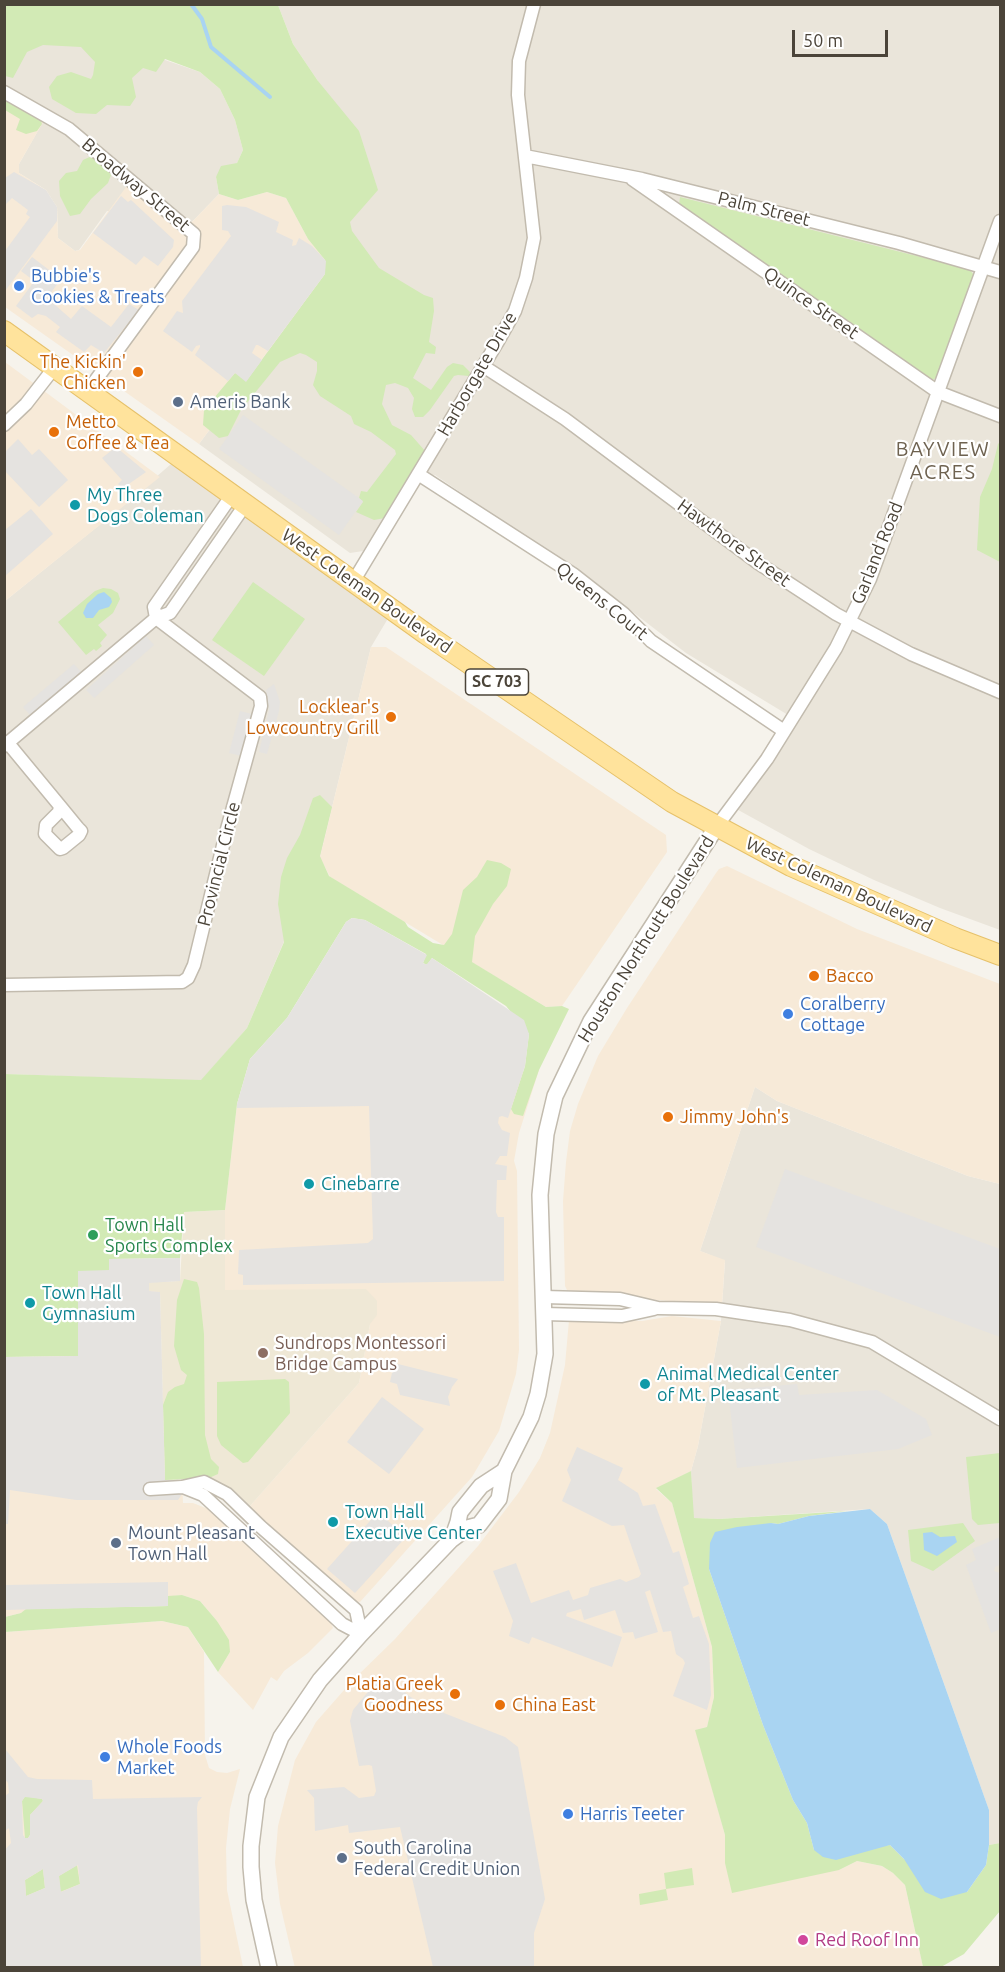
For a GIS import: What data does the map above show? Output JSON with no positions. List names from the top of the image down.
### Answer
{
  "streets": {
    "main road": ["West Coleman Boulevard", "SC 703"],
    "street": [
      "Broadway Street",
      "Palm Street",
      "Quince Street",
      "Harborgate Drive",
      "Hawthore Street",
      "Garland Road",
      "Queens Court",
      "Provincial Circle",
      "Houston Northcutt Boulevard"
    ]
  },
  "crossings": [
    ["Broadway Street", "West Coleman Boulevard"],
    ["Palm Street", "Quince Street"],
    ["Palm Street", "Harborgate Drive"],
    ["Palm Street", "Garland Road"],
    ["Quince Street", "Garland Road"],
    ["Harborgate Drive", "Hawthore Street"],
    ["Harborgate Drive", "West Coleman Boulevard"],
    ["Harborgate Drive", "Queens Court"],
    ["Hawthore Street", "Garland Road"],
    ["Garland Road", "West Coleman Boulevard"],
    ["Garland Road", "Queens Court"],
    ["Garland Road", "Houston Northcutt Boulevard"],
    ["West Coleman Boulevard", "Houston Northcutt Boulevard"]
  ],
  "districts": ["BAYVIEW ACRES"],
  "places": [
    "Bubbie's Cookies & Treats",
    "The Kickin' Chicken",
    "Ameris Bank",
    "Metto Coffee & Tea",
    "My Three Dogs Coleman",
    "Locklear's Lowcountry Grill",
    "Bacco",
    "Coralberry Cottage",
    "Jimmy John's",
    "Cinebarre",
    "Town Hall Sports Complex",
    "Town Hall Gymnasium",
    "Sundrops Montessori Bridge Campus",
    "Animal Medical Center of Mt. Pleasant",
    "Town Hall Executive Center",
    "Mount Pleasant Town Hall",
    "Platia Greek Goodness",
    "China East",
    "Whole Foods Market",
    "Harris Teeter",
    "South Carolina Federal Credit Union",
    "Red Roof Inn"
  ],
  "scale_bar": "50 m"
}
